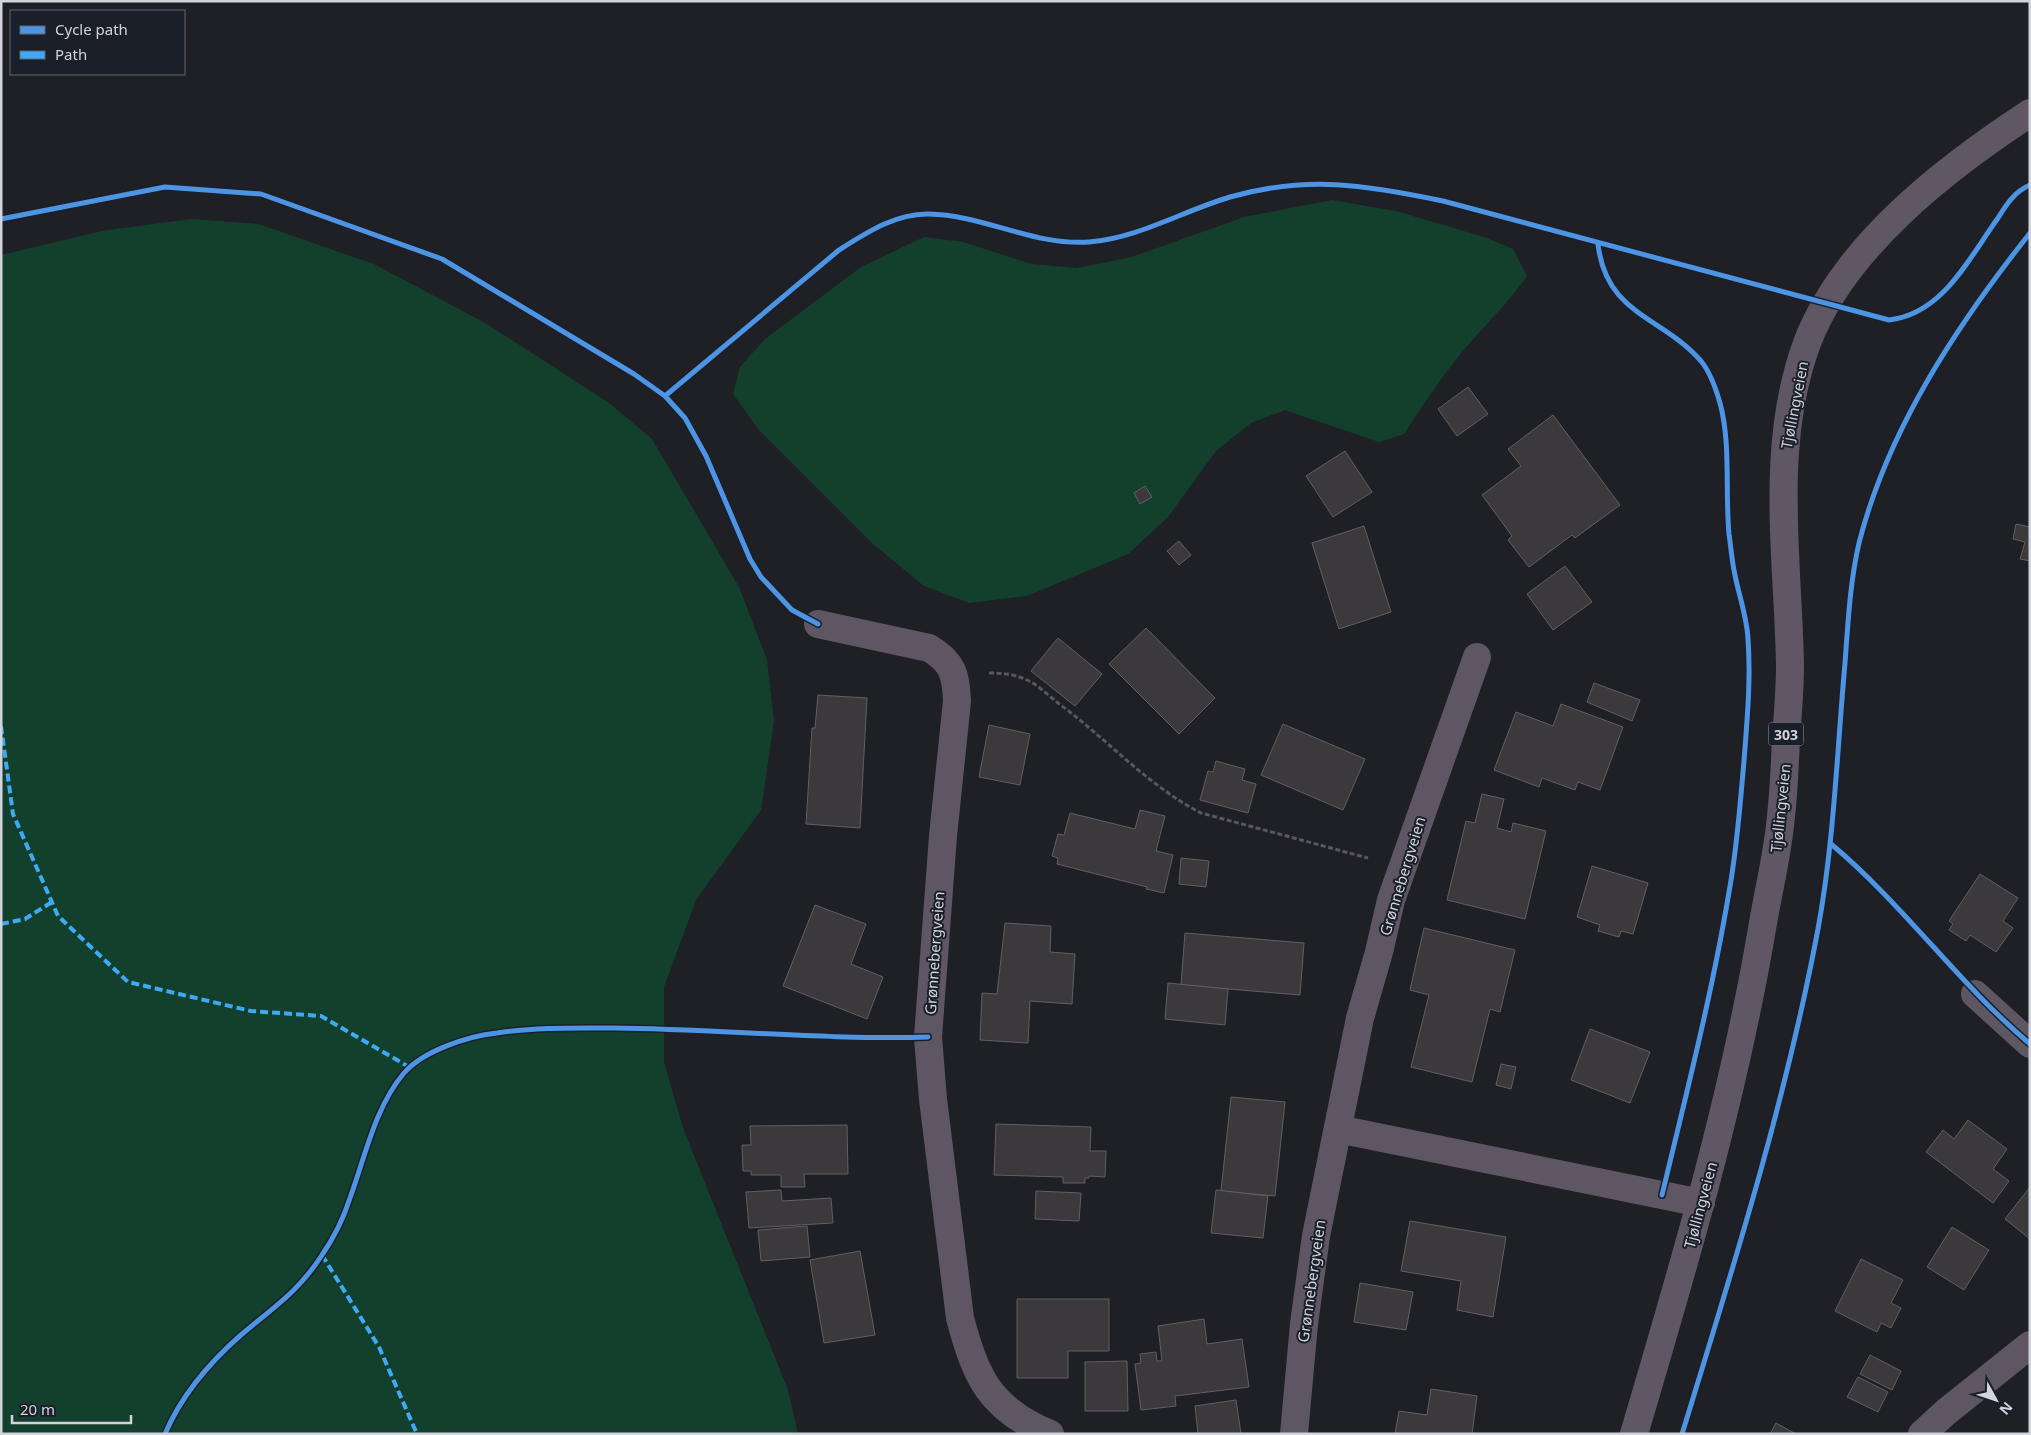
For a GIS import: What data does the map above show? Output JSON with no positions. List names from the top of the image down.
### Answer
{
  "streets": {
    "main road": ["Tjøllingveien", "303"],
    "street": ["Grønnebergveien"]
  },
  "legend": ["Cycle path", "Path"],
  "scale_bar": "20 m",
  "north": "bottom right"
}
